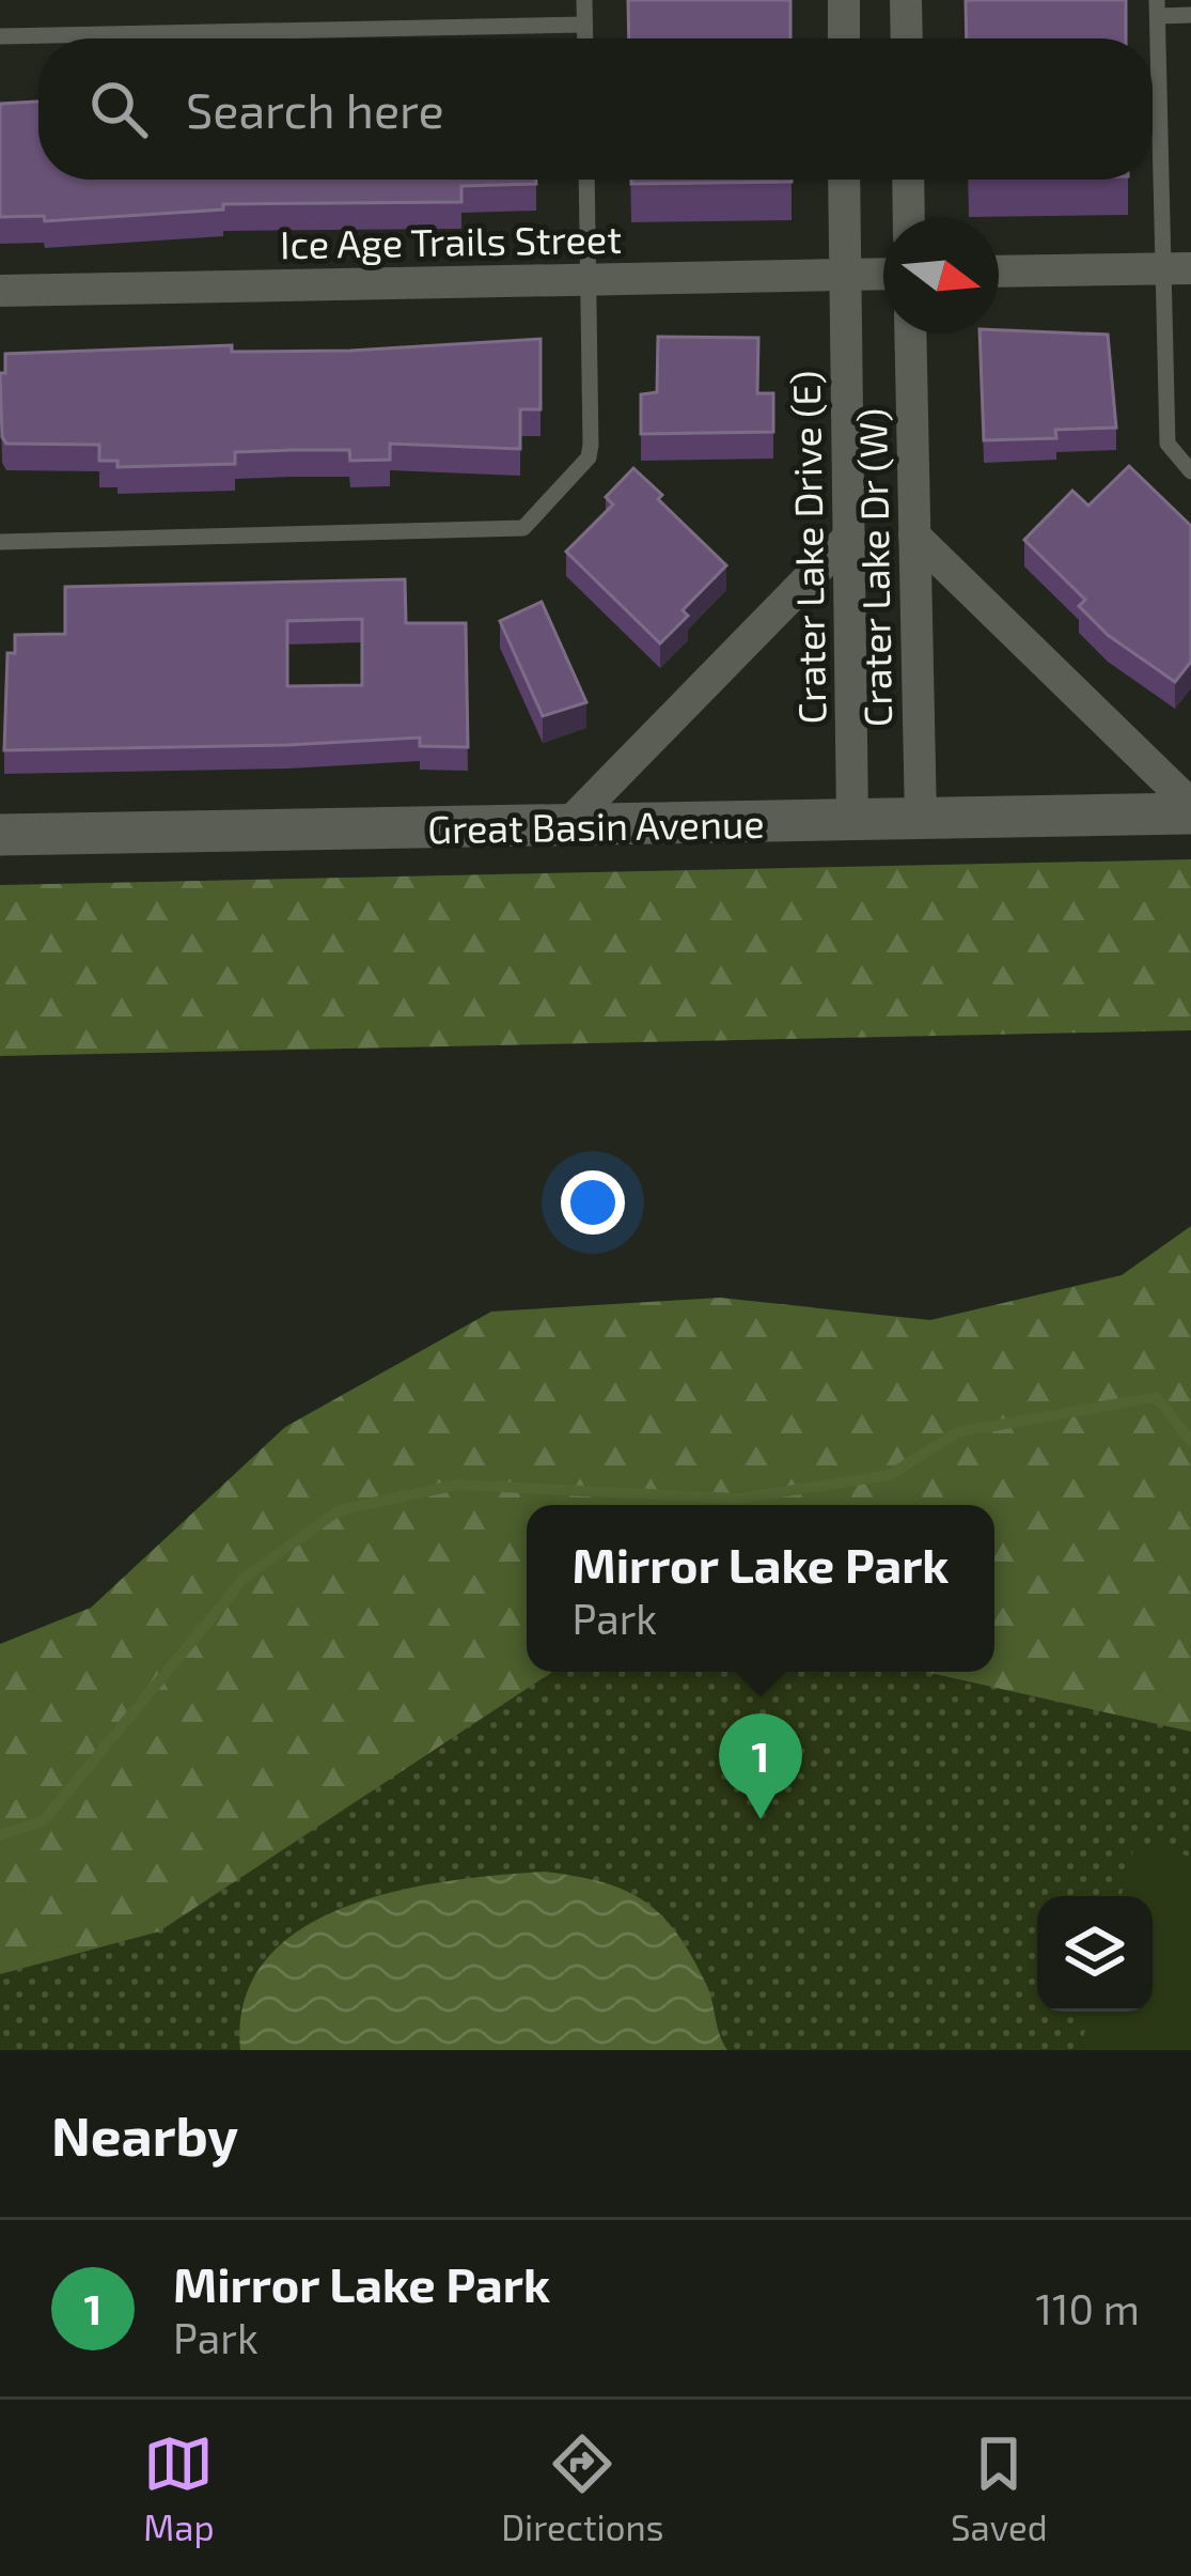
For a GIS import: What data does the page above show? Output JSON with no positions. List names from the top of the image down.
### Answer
{
  "streets": {
    "street": [
      "Ice Age Trails Street",
      "Crater Lake Drive (E)",
      "Crater Lake Dr (W)",
      "Great Basin Avenue"
    ]
  },
  "crossings": [
    ["Ice Age Trails Street", "Crater Lake Drive (E)"],
    ["Crater Lake Drive (E)", "Great Basin Avenue"],
    ["Crater Lake Dr (W)", "Great Basin Avenue"]
  ],
  "north": "right",
  "page": {
    "search": "Search here",
    "popup": ["Mirror Lake Park", "Park"],
    "pins": "1",
    "heading": "Nearby",
    "list": [
      {
        "mark": "1",
        "name": "Mirror Lake Park",
        "note": "Park",
        "value": "110 m"
      }
    ],
    "nav": ["Map", "Directions", "Saved"]
  }
}
